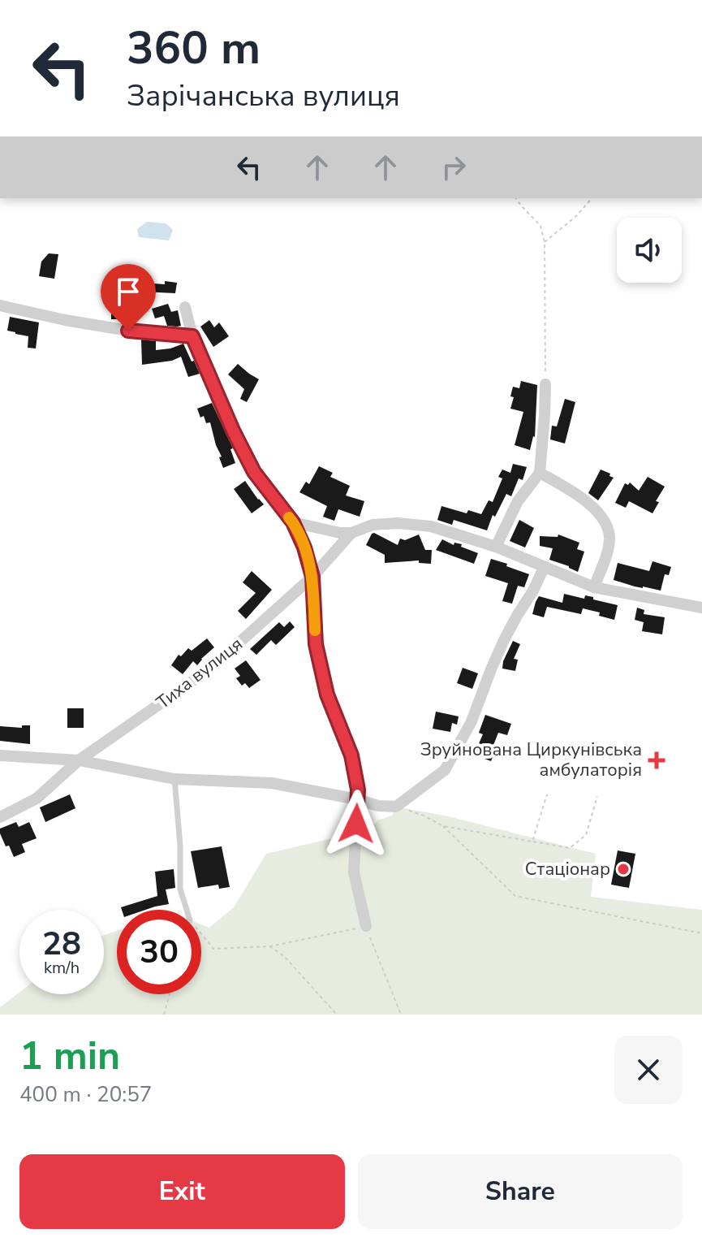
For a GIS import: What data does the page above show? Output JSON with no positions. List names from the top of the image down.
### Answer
{
  "streets": {
    "street": ["Тиха вулиця"]
  },
  "places": {
    "health": ["Зруйнована Циркунівська амбулаторія"],
    "other": ["Стаціонар"]
  },
  "page": {
    "turn": ["360 m", "Зарічанська вулиця"],
    "speed": "28 km/h",
    "limit": "30",
    "heading": ["1 min", "400 m · 20:57"],
    "buttons": ["Exit", "Share"]
  }
}
